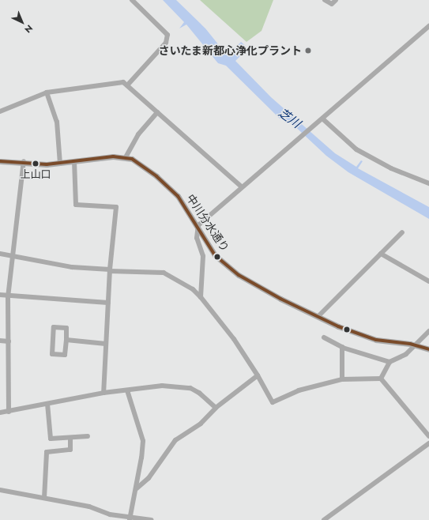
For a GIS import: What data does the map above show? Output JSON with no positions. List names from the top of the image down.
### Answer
{
  "streets": {
    "street": ["中川分水通り"]
  },
  "water": ["芝川"],
  "places": ["さいたま新都心浄化プラント", "上山口"],
  "north": "bottom right"
}
